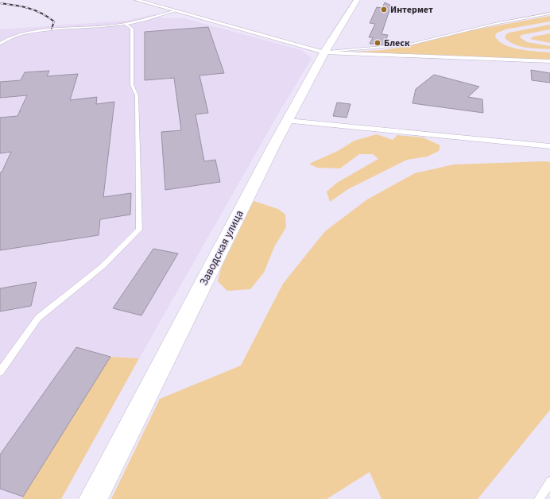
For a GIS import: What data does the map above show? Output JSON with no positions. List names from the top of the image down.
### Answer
{
  "streets": {
    "main road": ["Заводская улица"]
  },
  "places": ["Интермет", "Блеск"]
}
